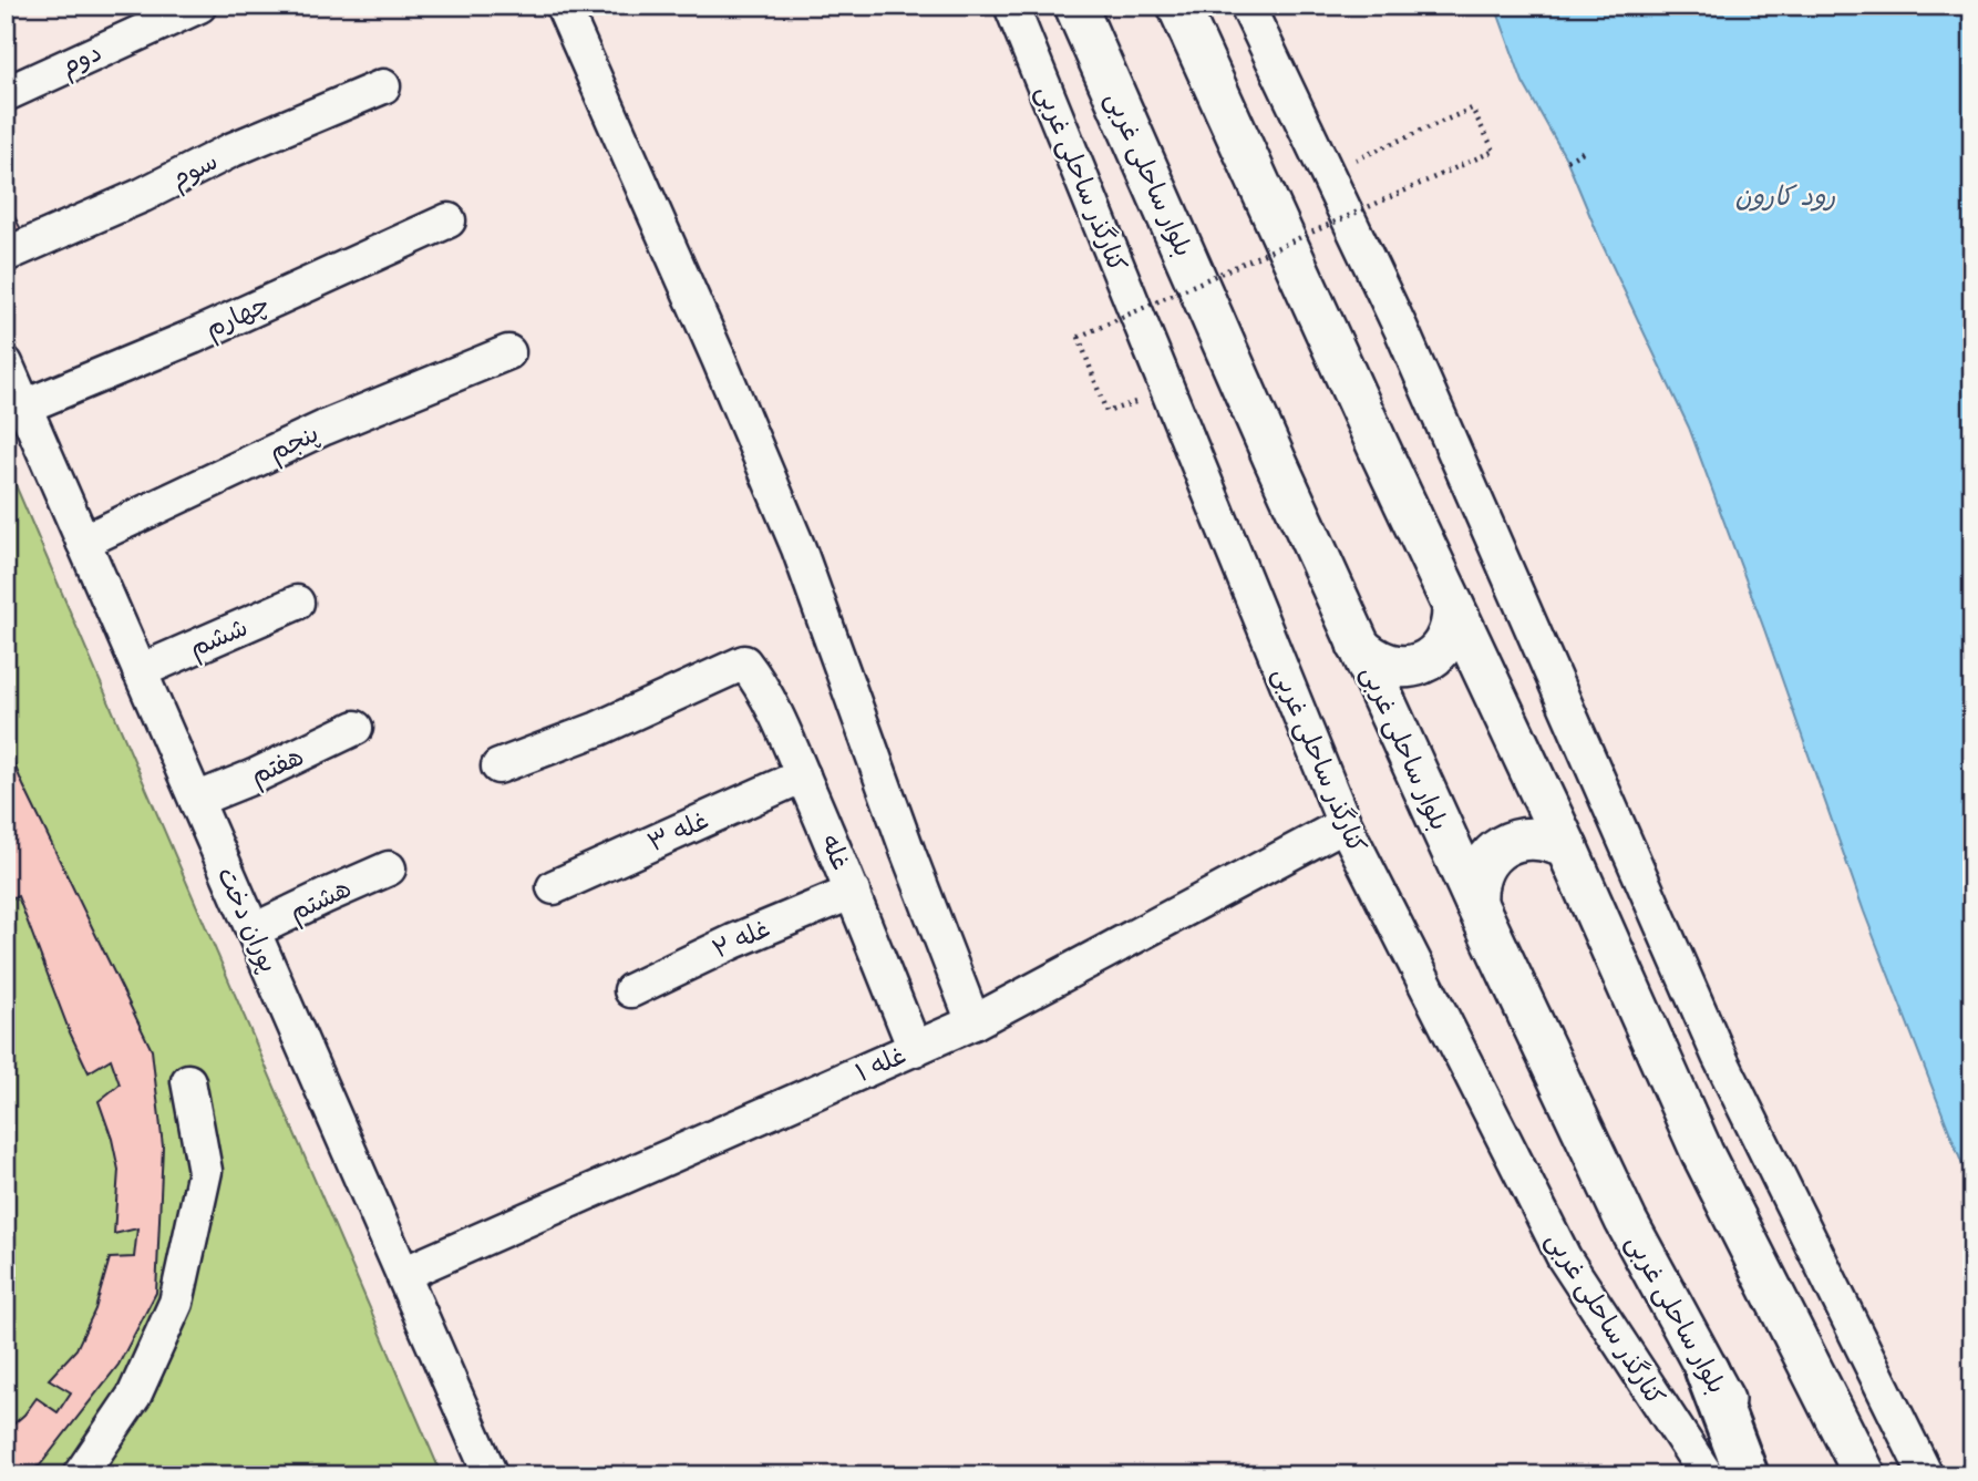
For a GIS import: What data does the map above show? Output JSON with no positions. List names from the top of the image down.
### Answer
{
  "streets": {
    "main road": ["بلوار ساحلی غربی"],
    "street": [
      "دوم",
      "سوم",
      "کنارگذر ساحلی غربی",
      "چهارم",
      "پنجم",
      "ششم",
      "هفتم",
      "غله ۳",
      "غله",
      "هشتم",
      "پوران دخت",
      "غله ۲",
      "غله ۱"
    ]
  },
  "crossings": [
    ["کنارگذر ساحلی غربی", "غله ۱"],
    ["چهارم", "پوران دخت"],
    ["پنجم", "پوران دخت"],
    ["ششم", "پوران دخت"],
    ["هفتم", "پوران دخت"],
    ["غله ۳", "غله"],
    ["غله", "غله ۲"],
    ["غله", "غله ۱"],
    ["هشتم", "پوران دخت"],
    ["پوران دخت", "غله ۱"]
  ],
  "water": ["رود کارون"]
}
